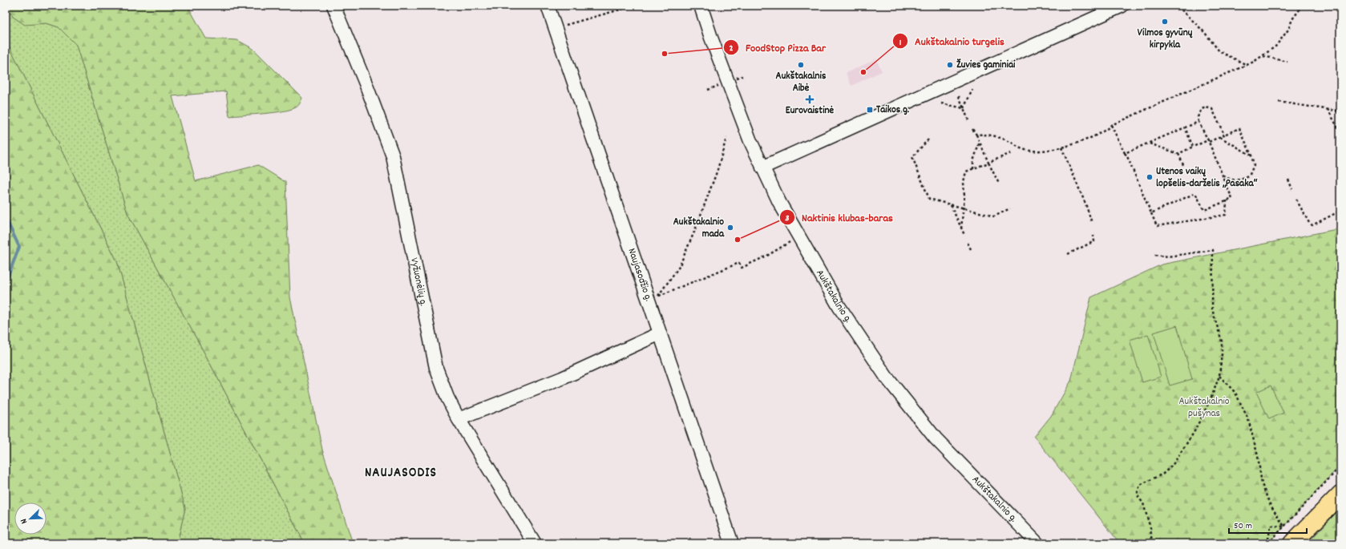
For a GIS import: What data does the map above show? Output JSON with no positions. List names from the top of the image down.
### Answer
{
  "streets": {
    "street": ["Naujasodžio g.", "Vyžuonėlių g.", "Aukštakalnio g."]
  },
  "districts": ["NAUJASODIS"],
  "parks": ["Aukštakalnio pušynas"],
  "places": {
    "other": [
      "Vilmos gyvūnų kirpykla",
      "FoodStop Pizza Bar",
      "Aukštakalnis Aibė",
      "Žuvies gaminiai",
      "Aukštakalnio turgelis",
      "Utenos vaikų lopšelis-darželis „Pasaka“",
      "Aukštakalnio mada",
      "Naktinis klubas-baras"
    ],
    "health": ["Eurovaistinė"],
    "transit": ["Taikos g."]
  },
  "scale_bar": "50 m",
  "north": "bottom left"
}
